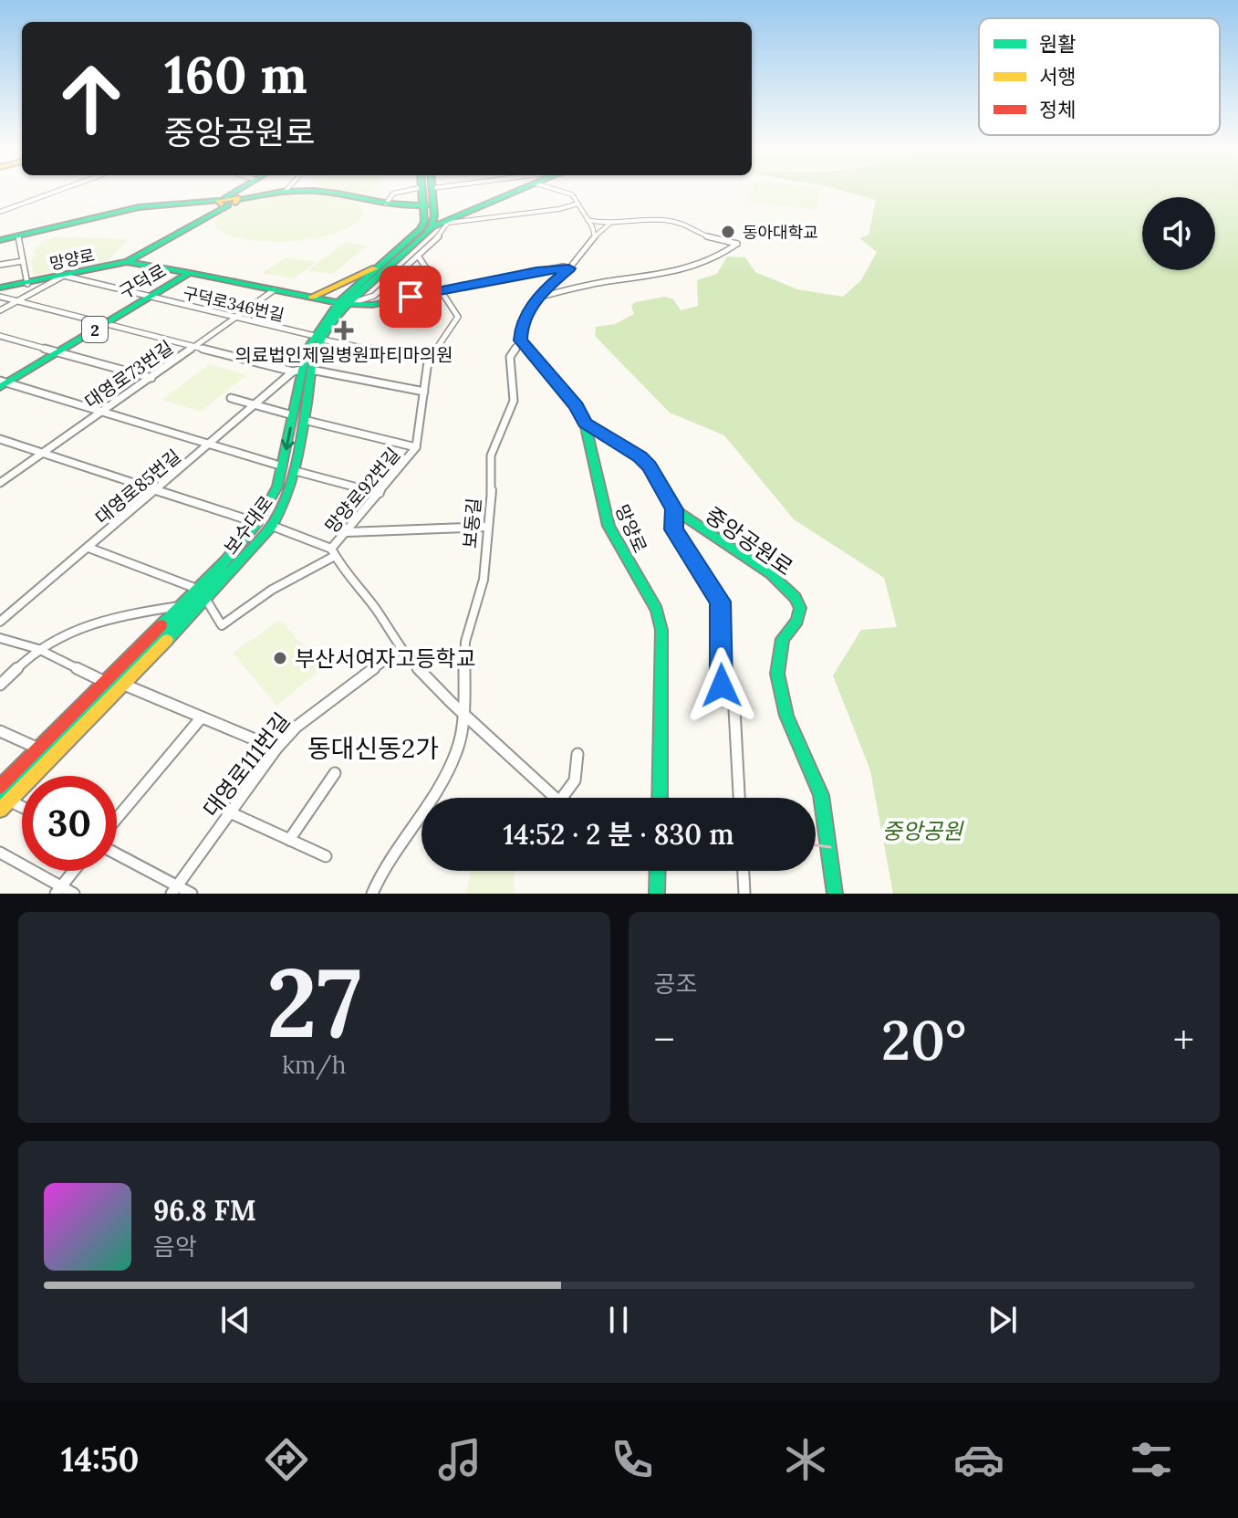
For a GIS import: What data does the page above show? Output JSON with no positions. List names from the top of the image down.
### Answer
{
  "streets": {
    "main road": [
      "망양로",
      "구덕로",
      "2",
      "보수대로",
      "중앙공원로"
    ],
    "street": [
      "구덕로346번길",
      "대영로73번길",
      "대영로85번길",
      "망양로92번길",
      "보동길",
      "대영로111번길"
    ]
  },
  "crossings": [
    ["망양로", "구덕로"],
    ["망양로", "구덕로346번길"],
    ["망양로", "대영로73번길"],
    ["망양로", "망양로92번길"],
    ["망양로", "보동길"],
    ["망양로", "보수대로"],
    ["망양로", "중앙공원로"],
    ["구덕로", "구덕로346번길"],
    ["구덕로346번길", "대영로73번길"],
    ["구덕로346번길", "보수대로"],
    ["대영로85번길", "보수대로"],
    ["망양로92번길", "보수대로"]
  ],
  "districts": ["동대신동2가"],
  "parks": ["중앙공원"],
  "places": {
    "other": ["동아대학교", "부산서여자고등학교"],
    "health": ["의료법인제일병원파티마의원"]
  },
  "legend": ["원활", "서행", "정체"],
  "page": {
    "turn": ["160 m", "중앙공원로"],
    "limit": "30",
    "trip": "14:52 · 2 분 · 830 m",
    "tile": [
      ["27", "km/h"],
      "공조"
    ],
    "heat": ["−", "20°", "+"],
    "song": ["96.8 FM", "음악"],
    "tabs": "14:50"
  }
}
